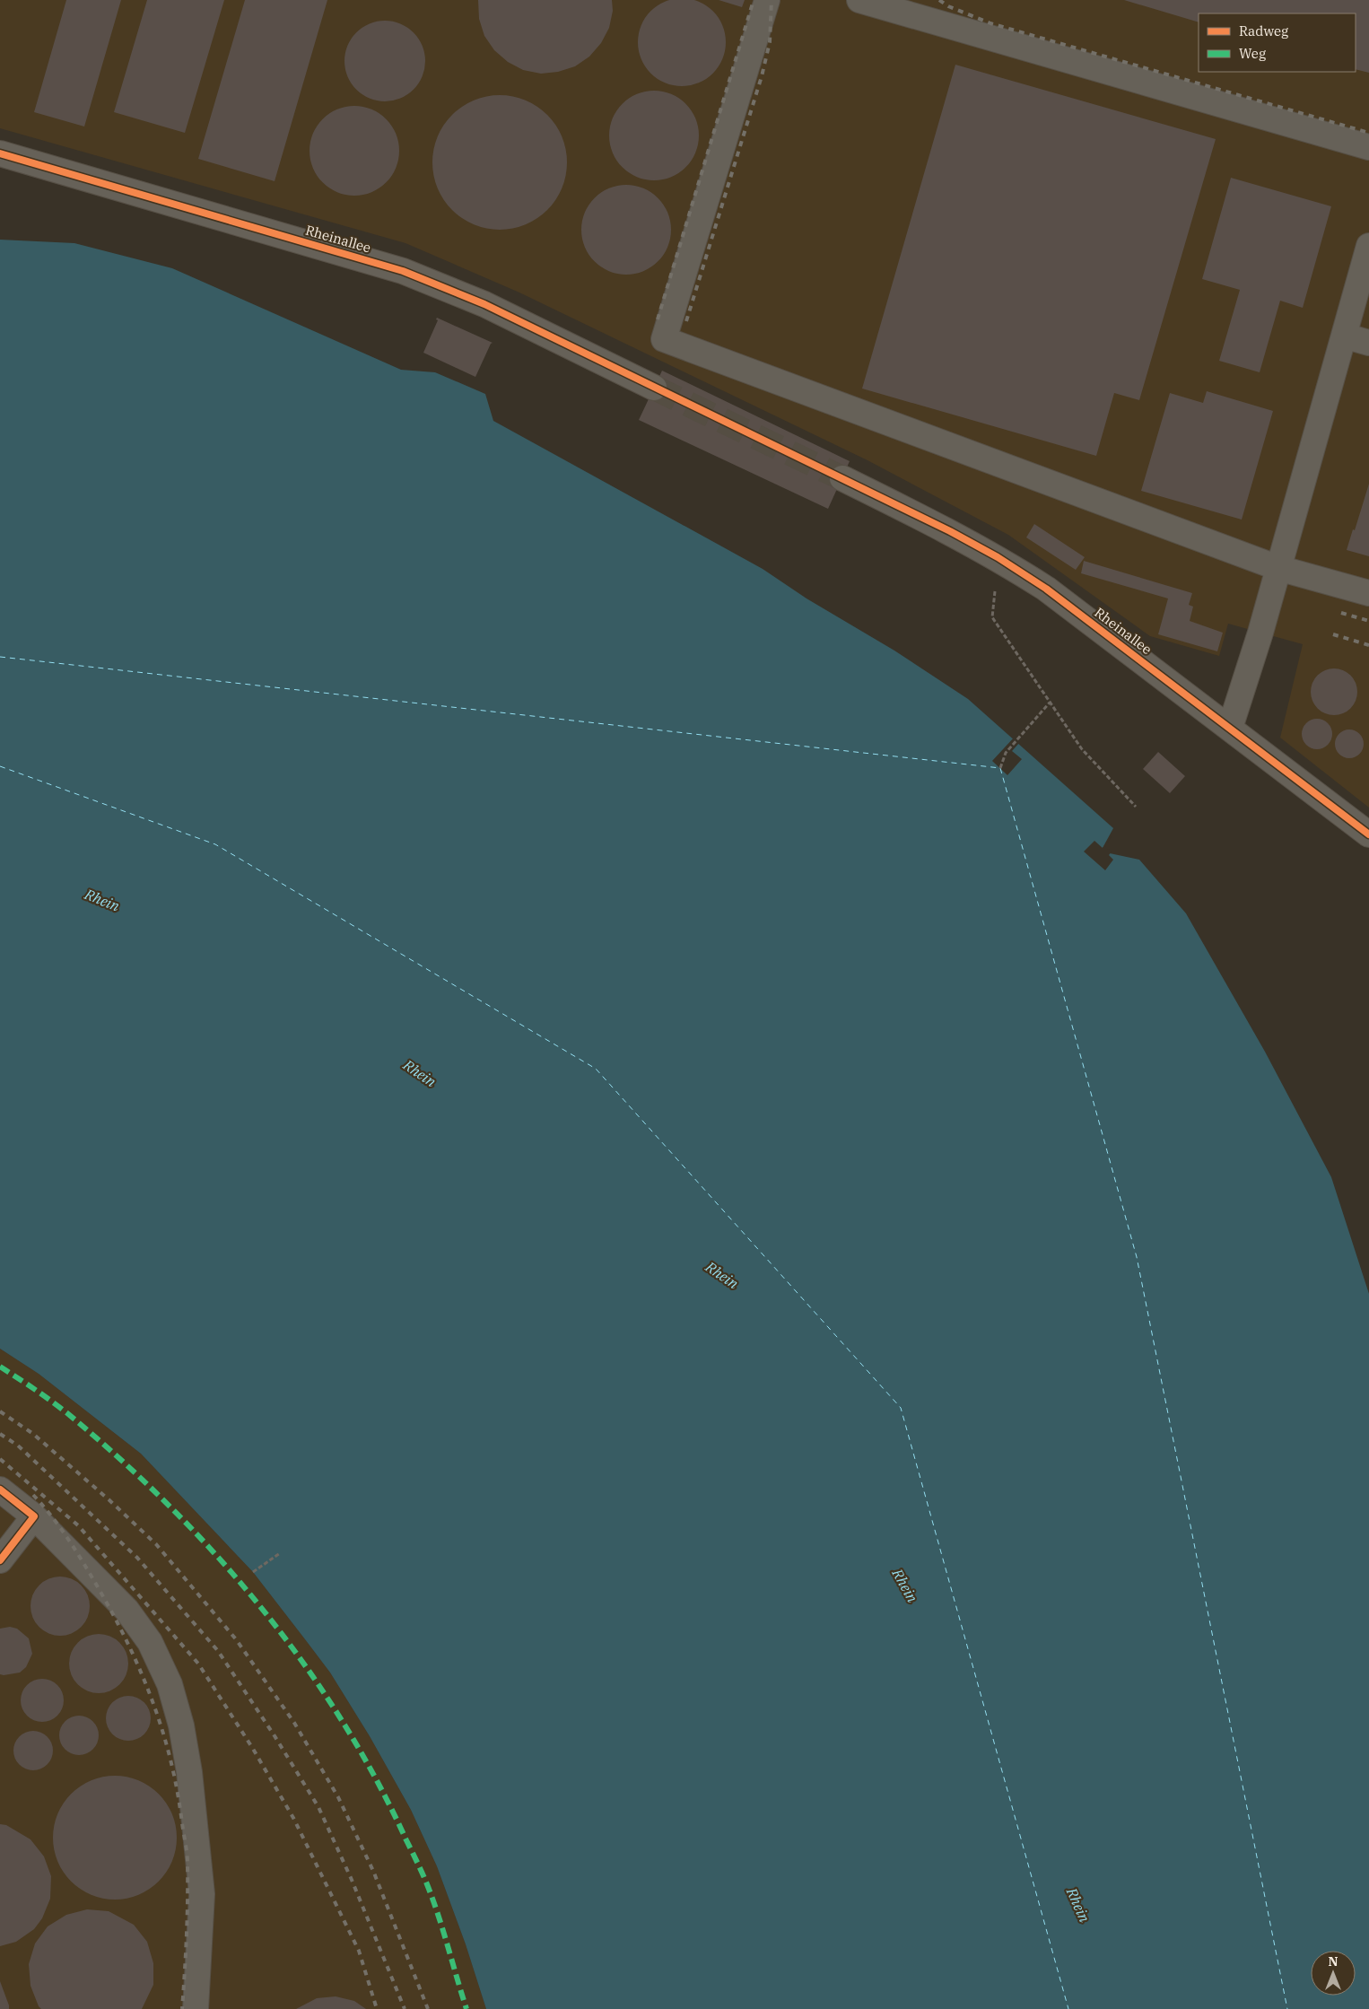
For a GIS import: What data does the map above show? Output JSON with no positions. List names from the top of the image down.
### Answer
{
  "streets": {
    "street": ["Rheinallee"]
  },
  "water": ["Rhein"],
  "legend": ["Radweg", "Weg"],
  "north": "top"
}
